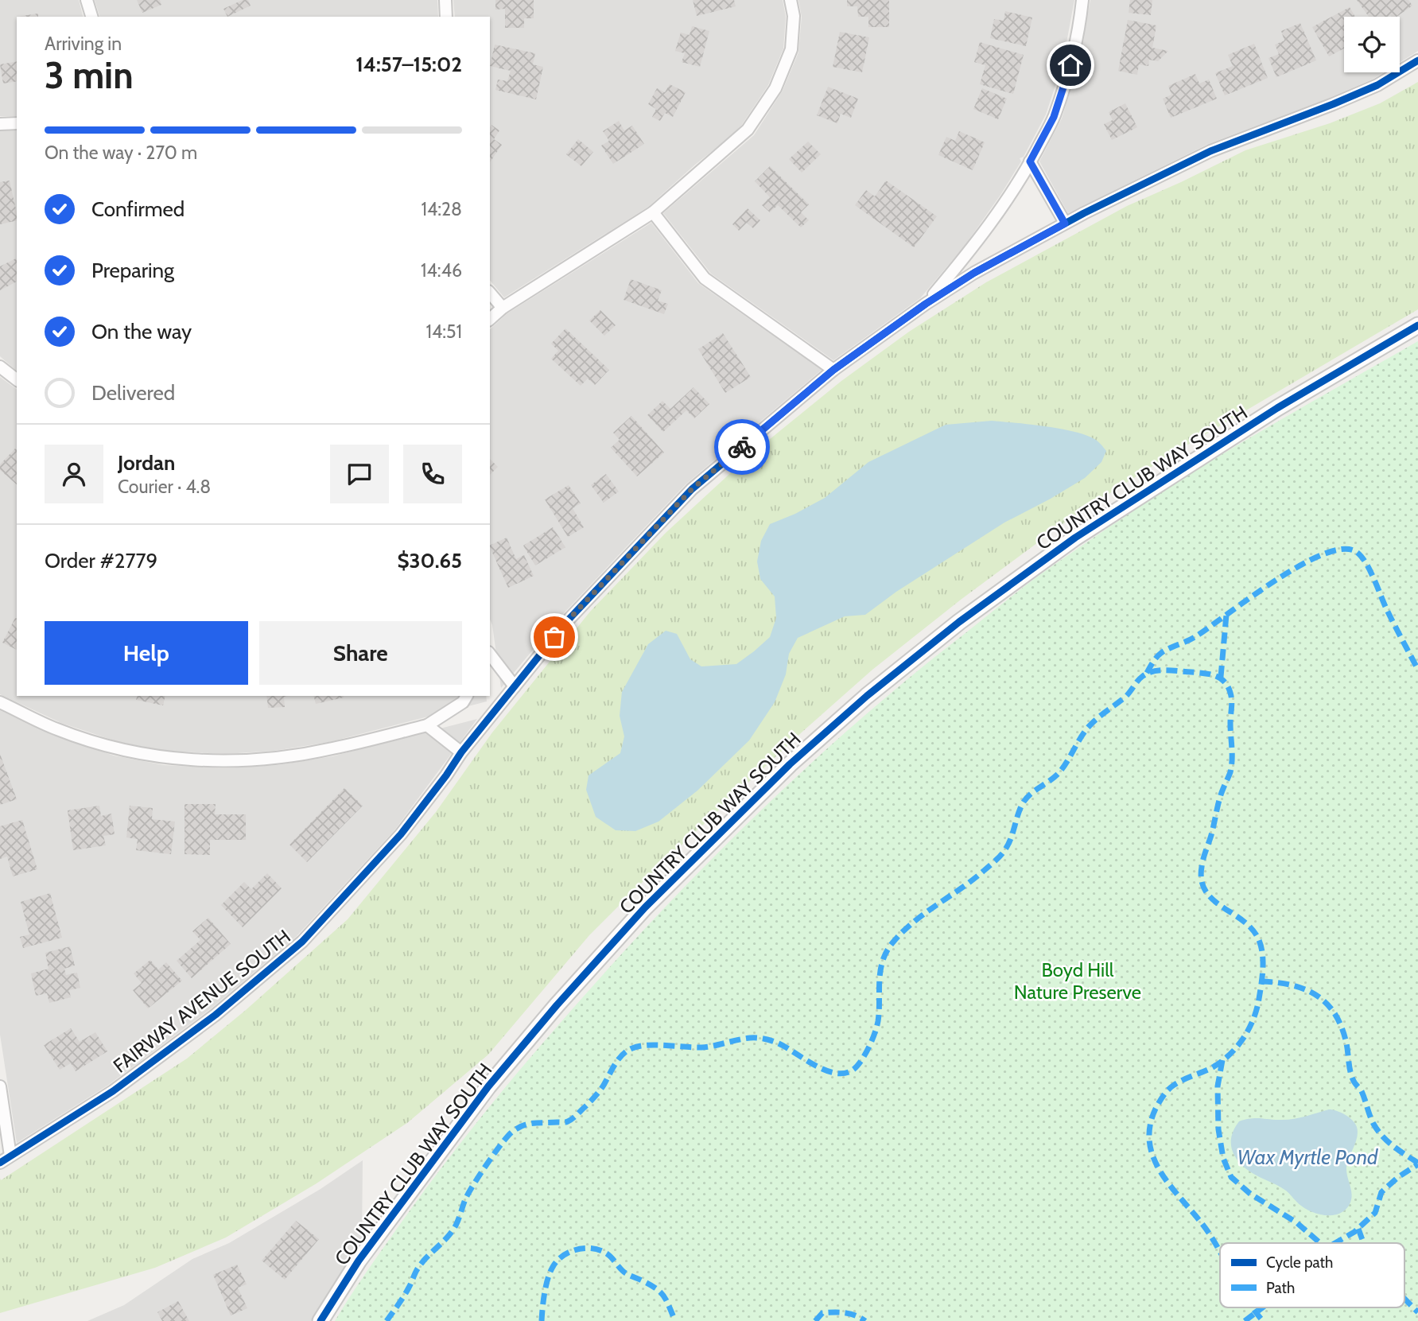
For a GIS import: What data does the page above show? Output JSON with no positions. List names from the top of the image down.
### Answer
{
  "streets": {
    "street": ["COUNTRY CLUB WAY SOUTH", "FAIRWAY AVENUE SOUTH"]
  },
  "water": ["Wax Myrtle Pond"],
  "parks": ["Boyd Hill Nature Preserve"],
  "legend": ["Cycle path", "Path"],
  "page": {
    "heading": ["3 min", "Arriving in", "14:57–15:02"],
    "panel": [
      "Jordan",
      "Courier · 4.8",
      "Order #2779",
      "$30.65"
    ],
    "bar": "On the way · 270 m",
    "list": [
      ["Confirmed", "14:28"],
      ["Preparing", "14:46"],
      ["On the way", "14:51"],
      "Delivered"
    ],
    "buttons": ["Help", "Share"]
  }
}
